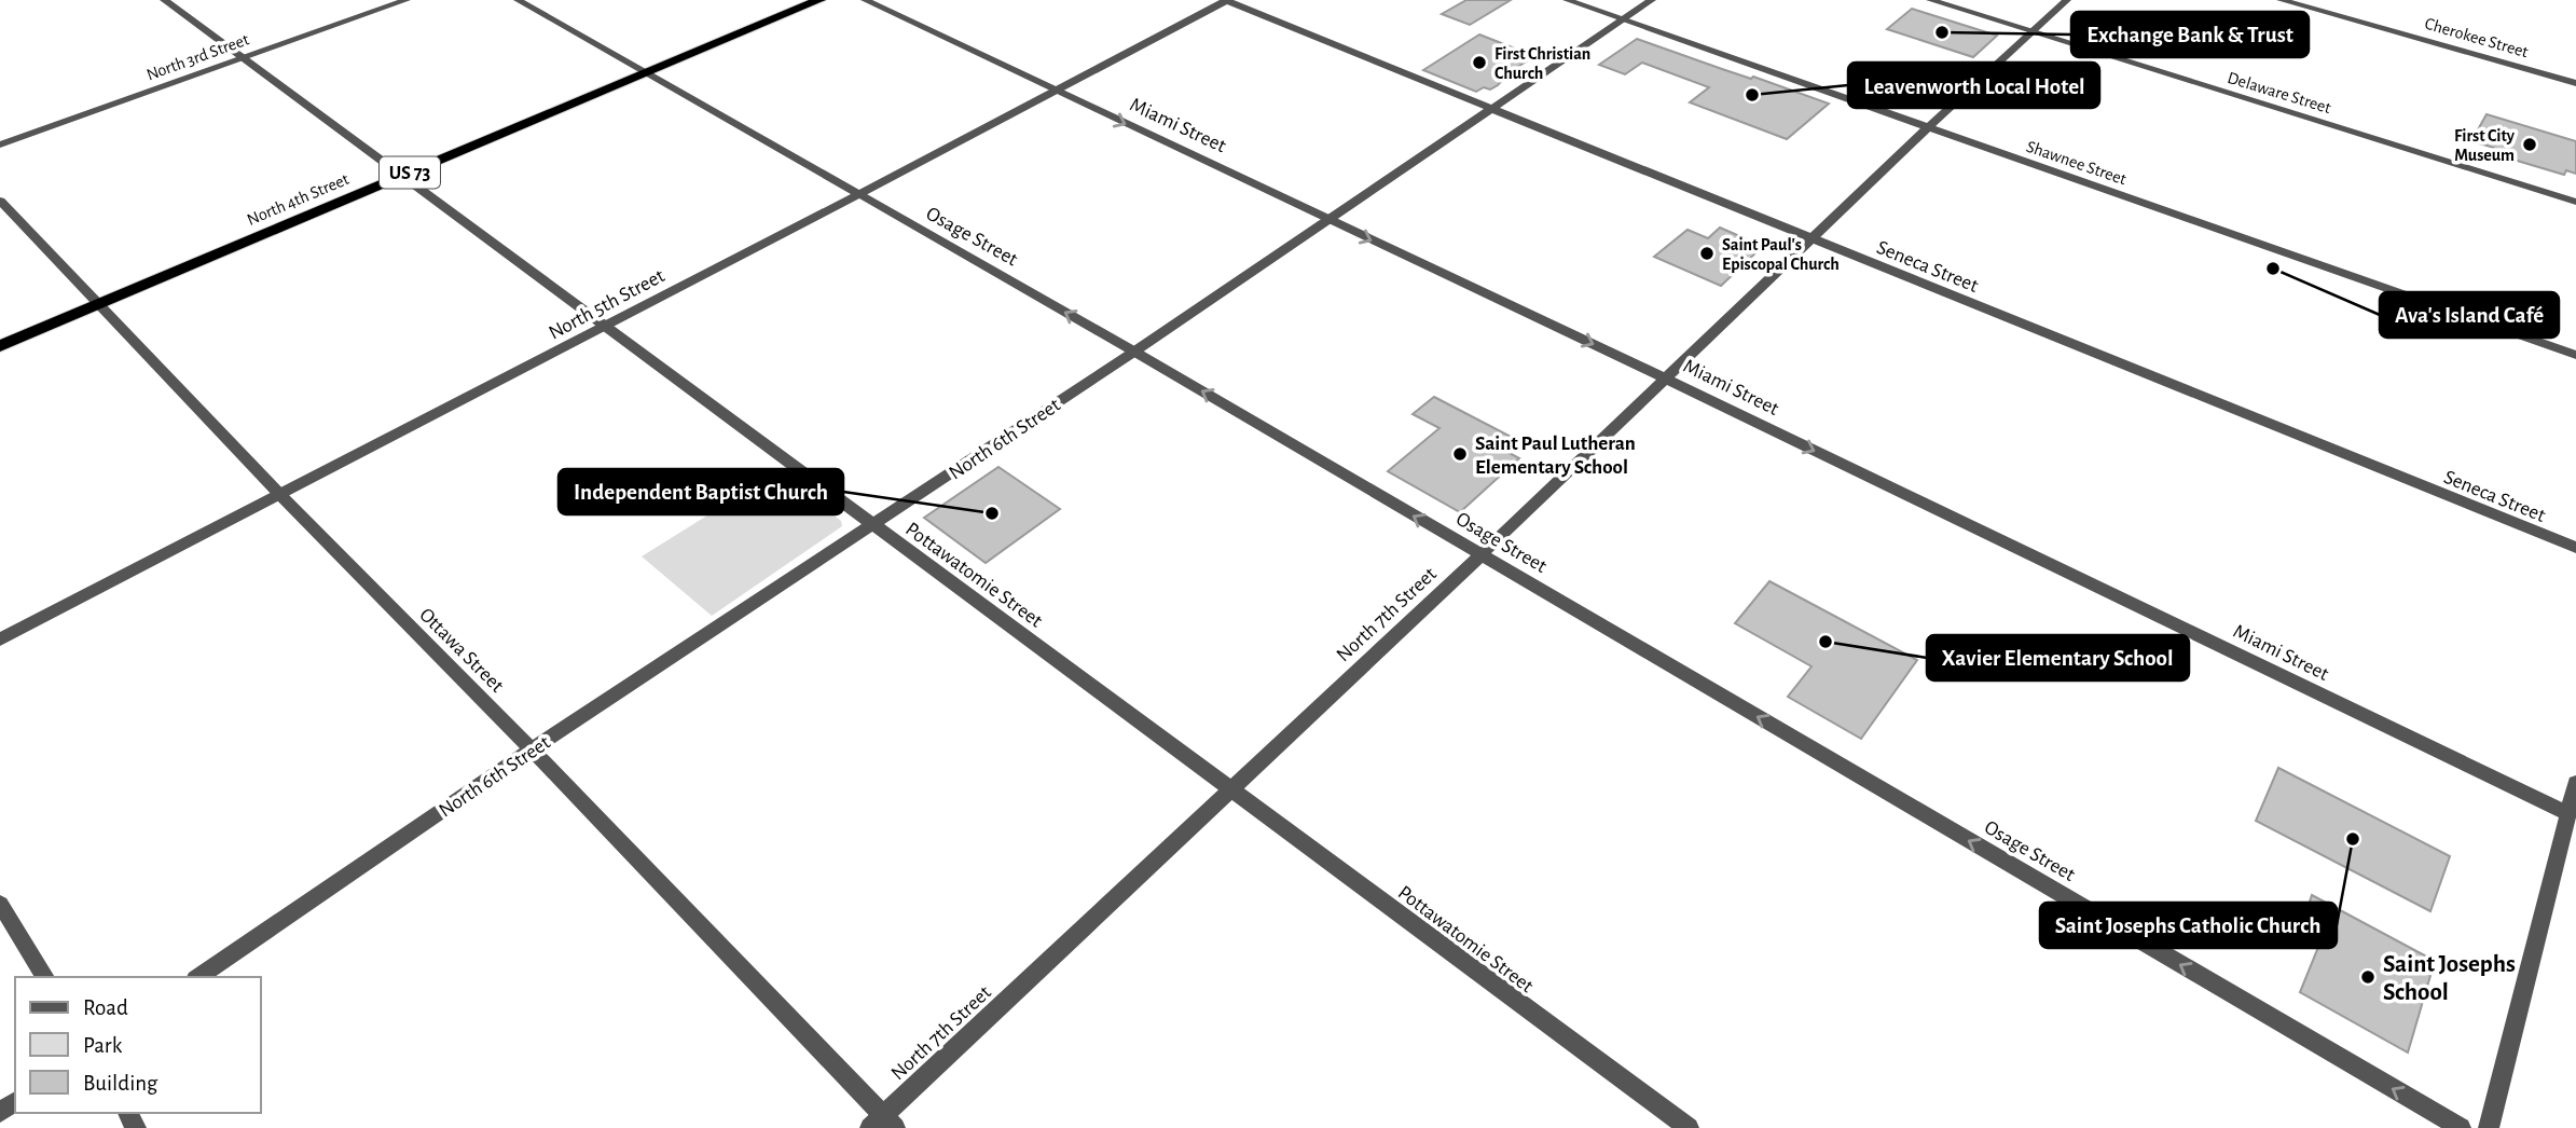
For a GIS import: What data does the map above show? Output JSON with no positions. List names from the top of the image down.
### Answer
{
  "streets": {
    "highway": ["US 73", "North 4th Street"],
    "street": [
      "Cherokee Street",
      "North 3rd Street",
      "Delaware Street",
      "Miami Street",
      "Shawnee Street",
      "Osage Street",
      "Seneca Street",
      "North 5th Street",
      "North 6th Street",
      "Pottawatomie Street",
      "North 7th Street",
      "Ottawa Street"
    ]
  },
  "crossings": [
    ["North 3rd Street", "Pottawatomie Street"],
    ["Delaware Street", "North 7th Street"],
    ["Miami Street", "North 5th Street"],
    ["Miami Street", "North 6th Street"],
    ["Miami Street", "North 7th Street"],
    ["Shawnee Street", "North 6th Street"],
    ["Shawnee Street", "North 7th Street"],
    ["North 4th Street", "Osage Street"],
    ["North 4th Street", "Pottawatomie Street"],
    ["North 4th Street", "Ottawa Street"],
    ["Osage Street", "North 5th Street"],
    ["Osage Street", "North 6th Street"],
    ["Osage Street", "North 7th Street"],
    ["Seneca Street", "North 5th Street"],
    ["Seneca Street", "North 6th Street"],
    ["Seneca Street", "North 7th Street"],
    ["North 5th Street", "Pottawatomie Street"],
    ["North 5th Street", "Ottawa Street"],
    ["North 6th Street", "Pottawatomie Street"],
    ["North 6th Street", "Ottawa Street"],
    ["Pottawatomie Street", "North 7th Street"],
    ["North 7th Street", "Ottawa Street"]
  ],
  "one_way": ["Miami Street", "Osage Street"],
  "places": [
    "Exchange Bank & Trust",
    "First Christian Church",
    "Leavenworth Local Hotel",
    "First City Museum",
    "Saint Paul's Episcopal Church",
    "Ava's Island Café",
    "Saint Paul Lutheran Elementary School",
    "Independent Baptist Church",
    "Xavier Elementary School",
    "Saint Josephs Catholic Church",
    "Saint Josephs School"
  ],
  "legend": ["Road", "Park", "Building"]
}
